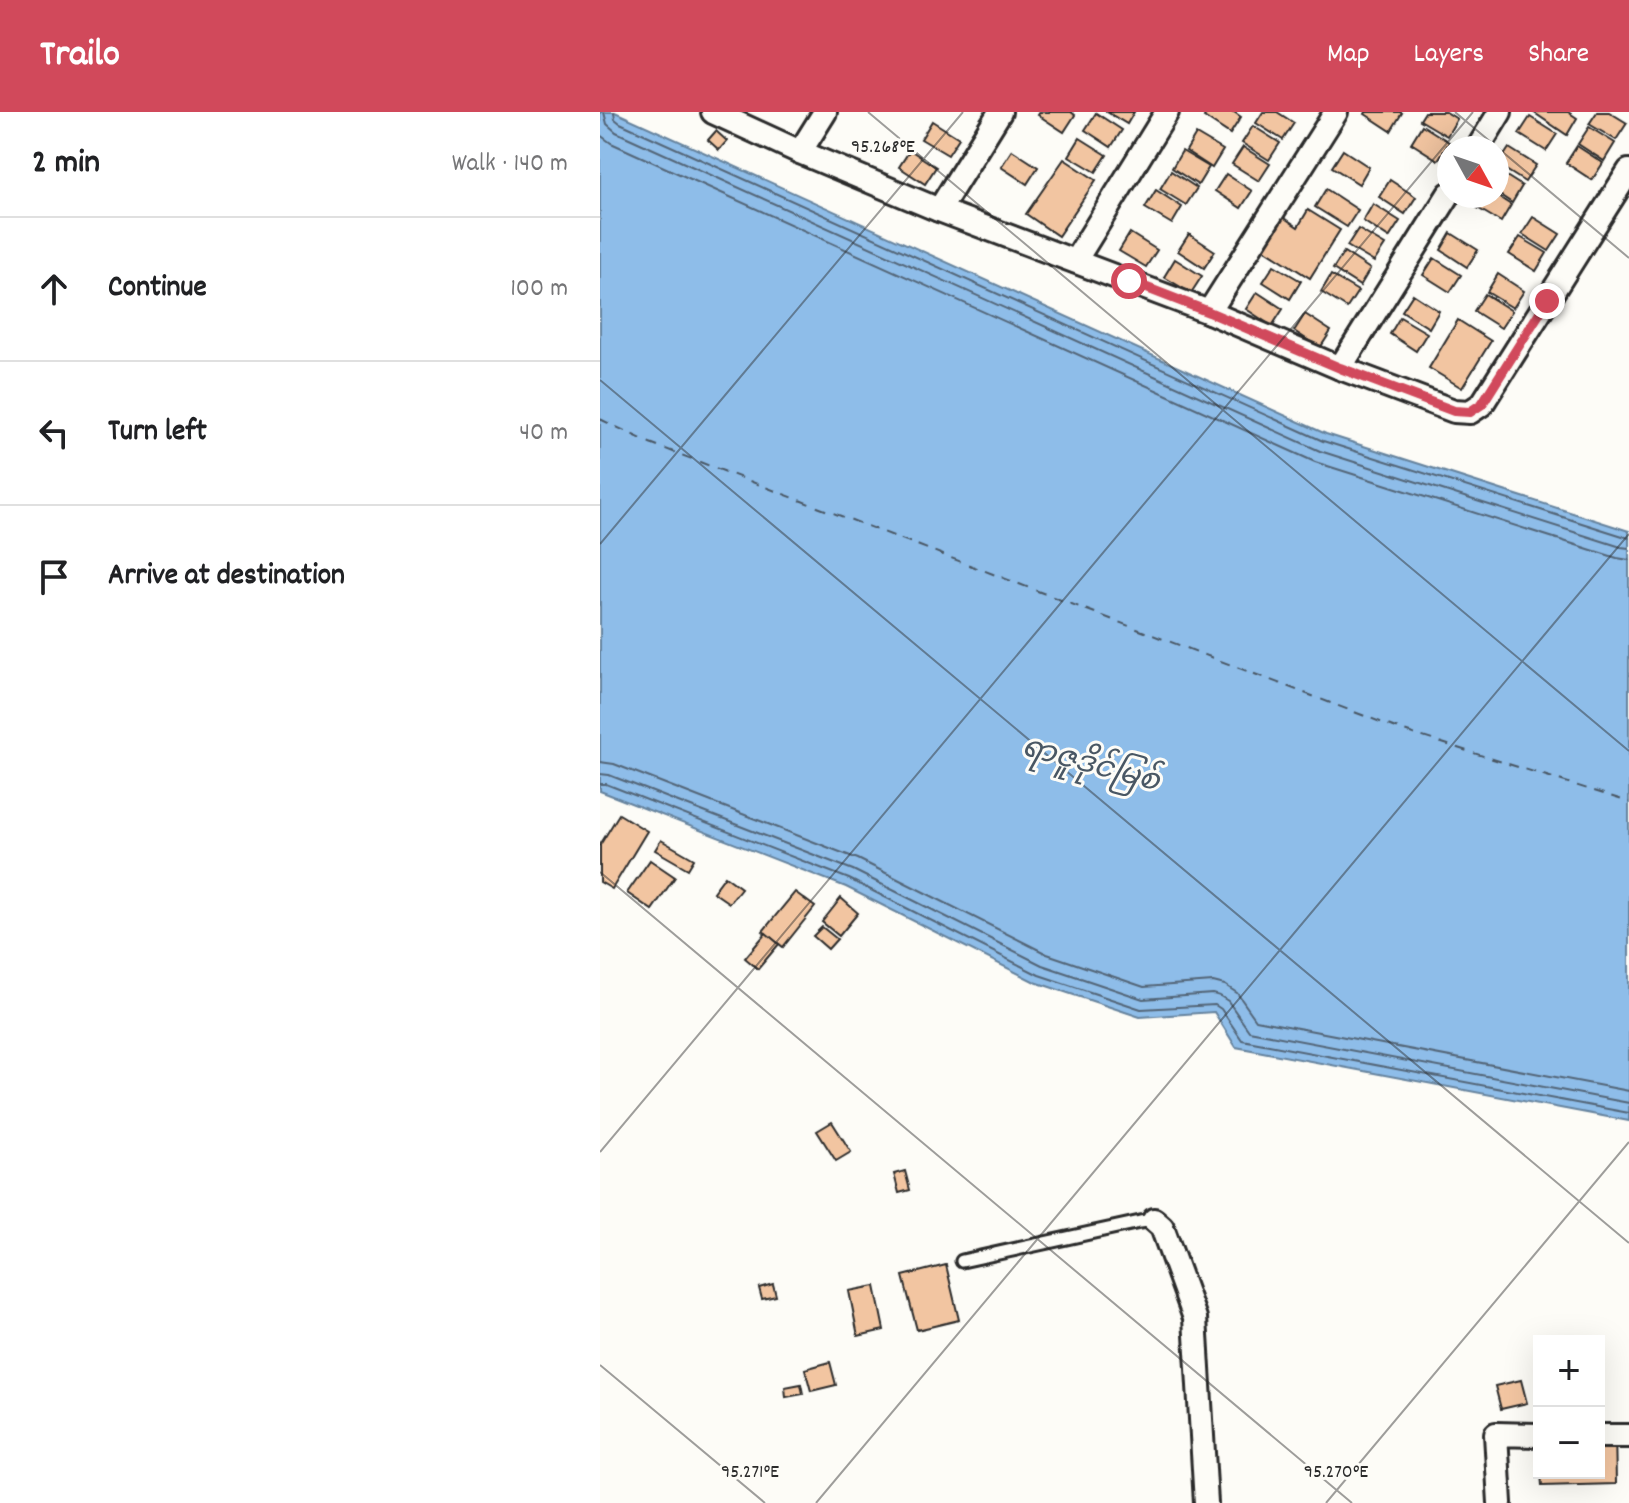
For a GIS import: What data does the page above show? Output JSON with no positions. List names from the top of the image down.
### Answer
{
  "water": ["ရာဇူဒိုင်မြစ်"],
  "north": "bottom right",
  "page": {
    "header": "Trailo",
    "nav": ["Map", "Layers", "Share"],
    "heading": ["2 min", "Walk · 140 m"],
    "list": [
      ["Continue", "100 m"],
      ["Turn left", "40 m"],
      "Arrive at destination"
    ],
    "map_buttons": ["+", "−"]
  },
  "coordinates": ["95.268°E", "95.271°E", "95.270°E"]
}
